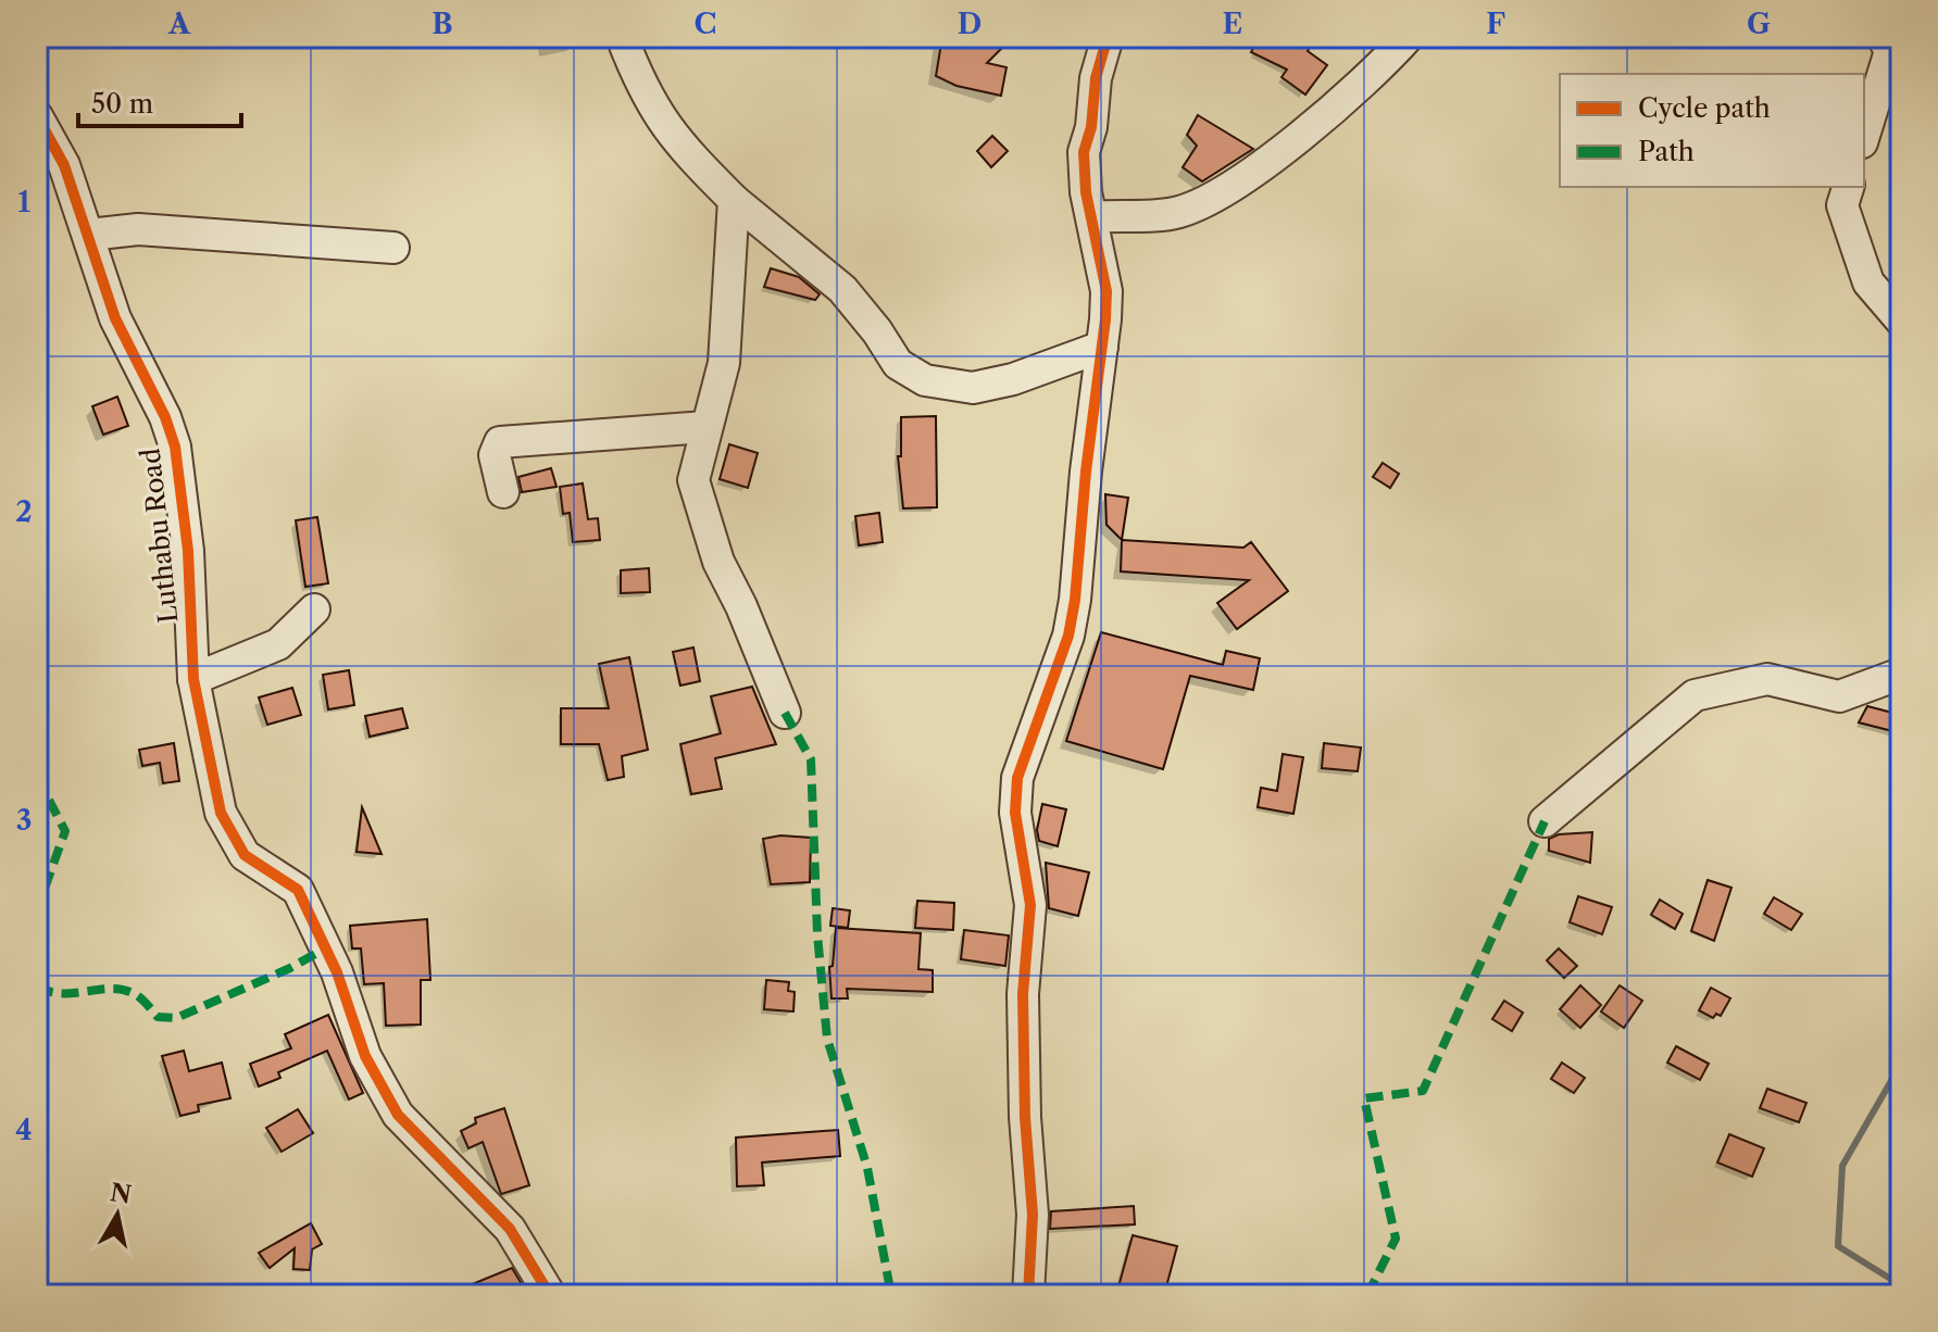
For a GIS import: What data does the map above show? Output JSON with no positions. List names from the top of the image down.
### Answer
{
  "streets": {
    "street": ["Luthabu Road"]
  },
  "legend": ["Cycle path", "Path"],
  "scale_bar": "50 m",
  "north": "top",
  "grid": {
    "columns": [
      "A",
      "B",
      "C",
      "D",
      "E",
      "F",
      "G"
    ],
    "rows": [
      "1",
      "2",
      "3",
      "4"
    ]
  }
}
